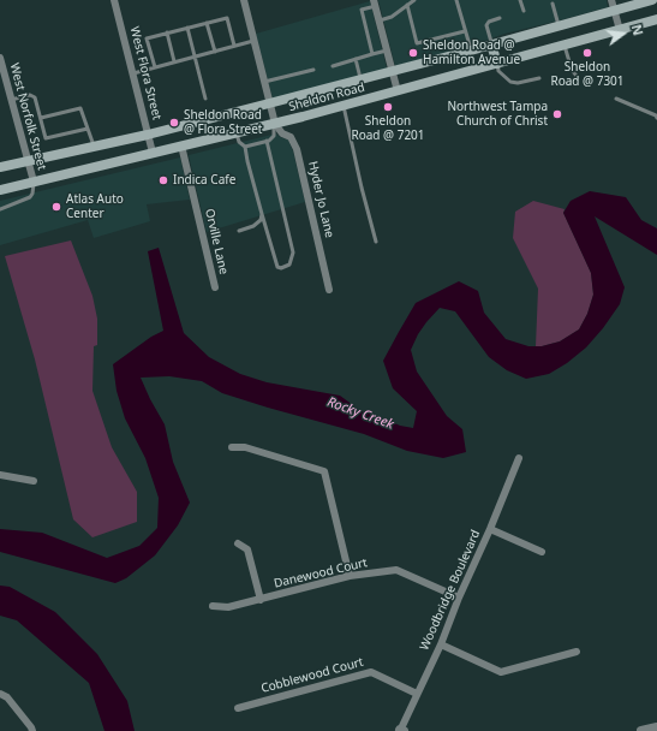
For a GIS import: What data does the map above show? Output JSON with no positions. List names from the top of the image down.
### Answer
{
  "streets": {
    "main road": ["Sheldon Road"],
    "street": [
      "West Flora Street",
      "West Norfolk Street",
      "Hyder Jo Lane",
      "Orville Lane",
      "Danewood Court",
      "Woodbridge Boulevard",
      "Cobblewood Court"
    ]
  },
  "crossings": [
    ["West Flora Street", "Sheldon Road"],
    ["Sheldon Road", "West Norfolk Street"],
    ["Sheldon Road", "Hyder Jo Lane"],
    ["Sheldon Road", "Orville Lane"],
    ["Danewood Court", "Woodbridge Boulevard"],
    ["Woodbridge Boulevard", "Cobblewood Court"]
  ],
  "water": ["Rocky Creek"],
  "places": [
    "Sheldon Road @ Hamilton Avenue",
    "Sheldon Road @ 7301",
    "Sheldon Road @ 7201",
    "Northwest Tampa Church of Christ",
    "Sheldon Road @ Flora Street",
    "Indica Cafe",
    "Atlas Auto Center"
  ],
  "north": "right"
}
